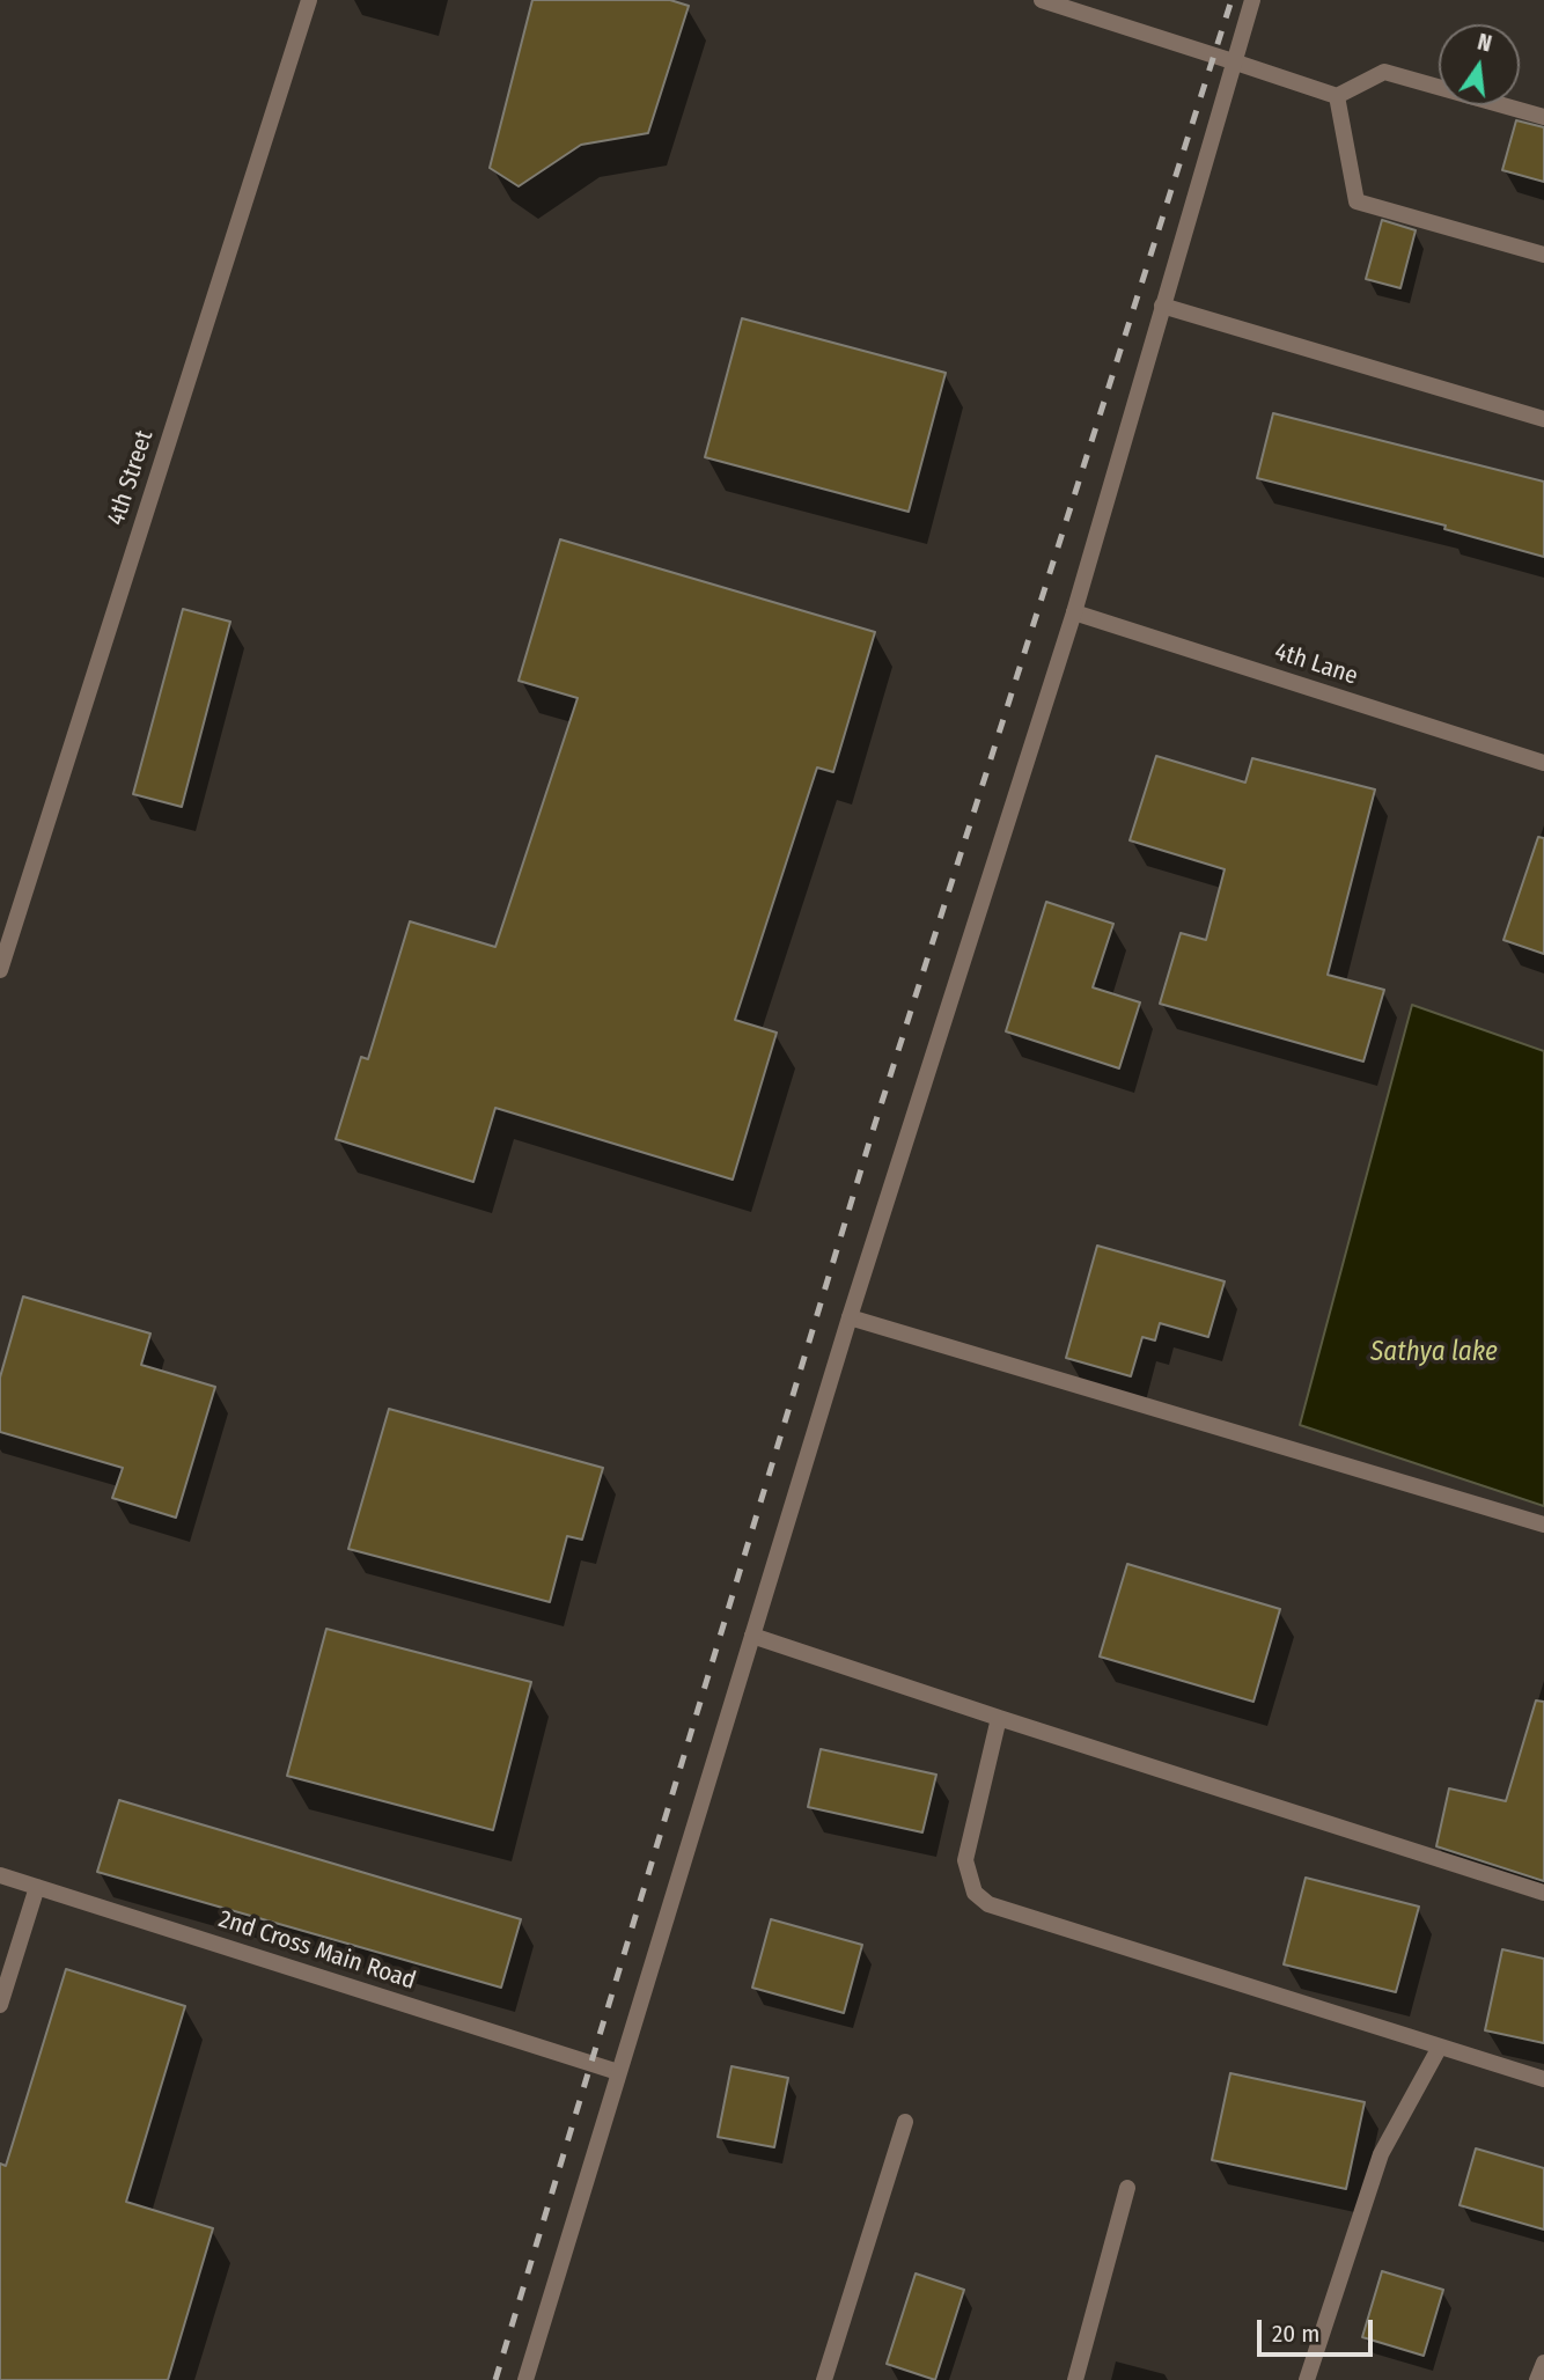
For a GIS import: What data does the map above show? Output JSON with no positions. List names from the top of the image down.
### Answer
{
  "streets": {
    "street": ["4th Street", "4th Lane", "2nd Cross Main Road"]
  },
  "water": ["Sathya lake"],
  "scale_bar": "20 m",
  "north": "top"
}
